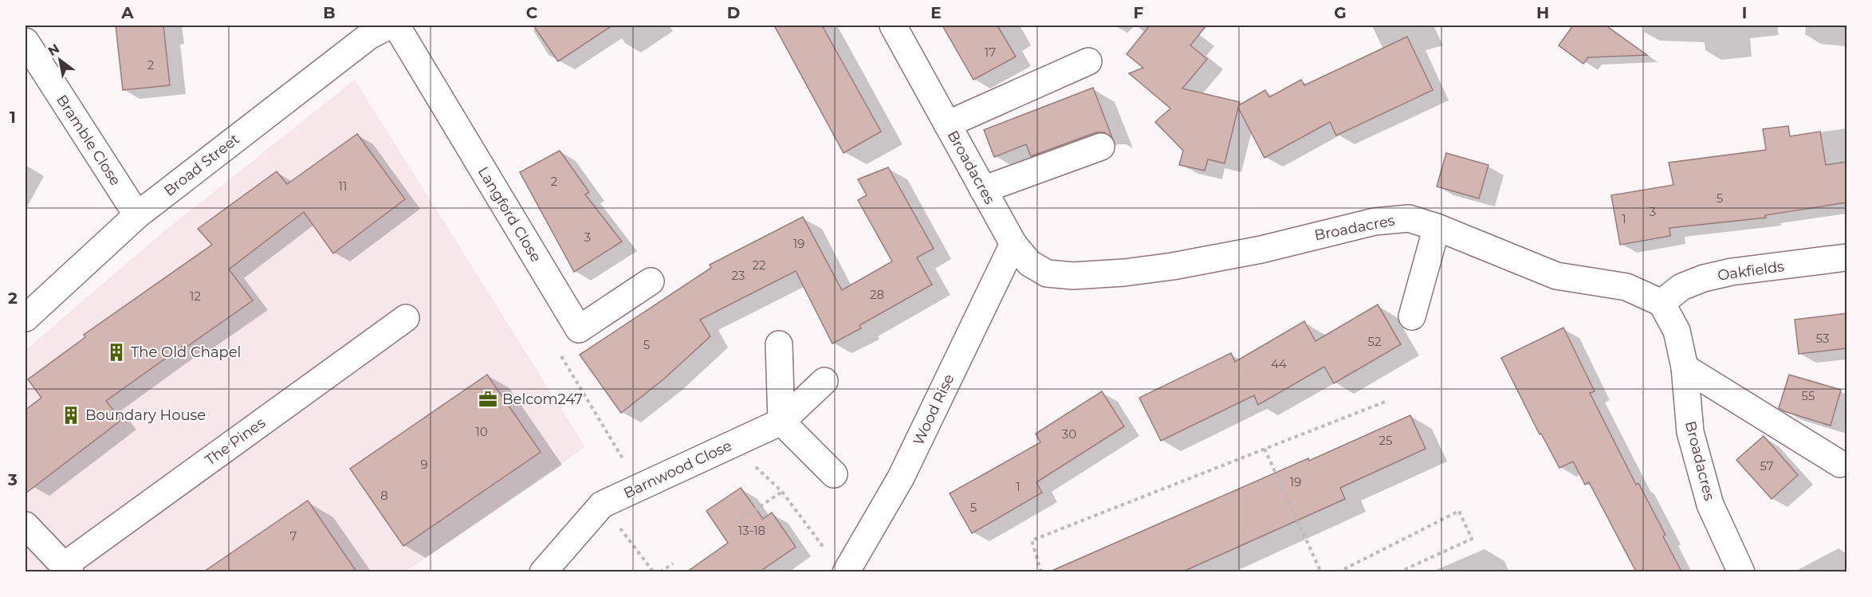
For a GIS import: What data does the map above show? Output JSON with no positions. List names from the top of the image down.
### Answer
{
  "streets": {
    "street": [
      "Bramble Close",
      "Broad Street",
      "Broadacres",
      "Langford Close",
      "Oakfields",
      "Wood Rise",
      "The Pines",
      "Barnwood Close"
    ]
  },
  "crossings": [
    ["Bramble Close", "Broad Street"],
    ["Broadacres", "Oakfields"],
    ["Broadacres", "Wood Rise"]
  ],
  "places": {
    "building": ["The Old Chapel", "Boundary House"],
    "office": ["Belcom247"]
  },
  "house_numbers": [
    "17",
    "2",
    "2",
    "11",
    "5",
    "3",
    "1",
    "3",
    "19",
    "22",
    "23",
    "28",
    "12",
    "53",
    "52",
    "5",
    "44",
    "55",
    "10",
    "30",
    "25",
    "9",
    "57",
    "19",
    "1",
    "8",
    "5",
    "13-18",
    "7"
  ],
  "north": "top left",
  "grid": {
    "columns": [
      "A",
      "B",
      "C",
      "D",
      "E",
      "F",
      "G",
      "H",
      "I"
    ],
    "rows": ["1", "2", "3"]
  }
}
